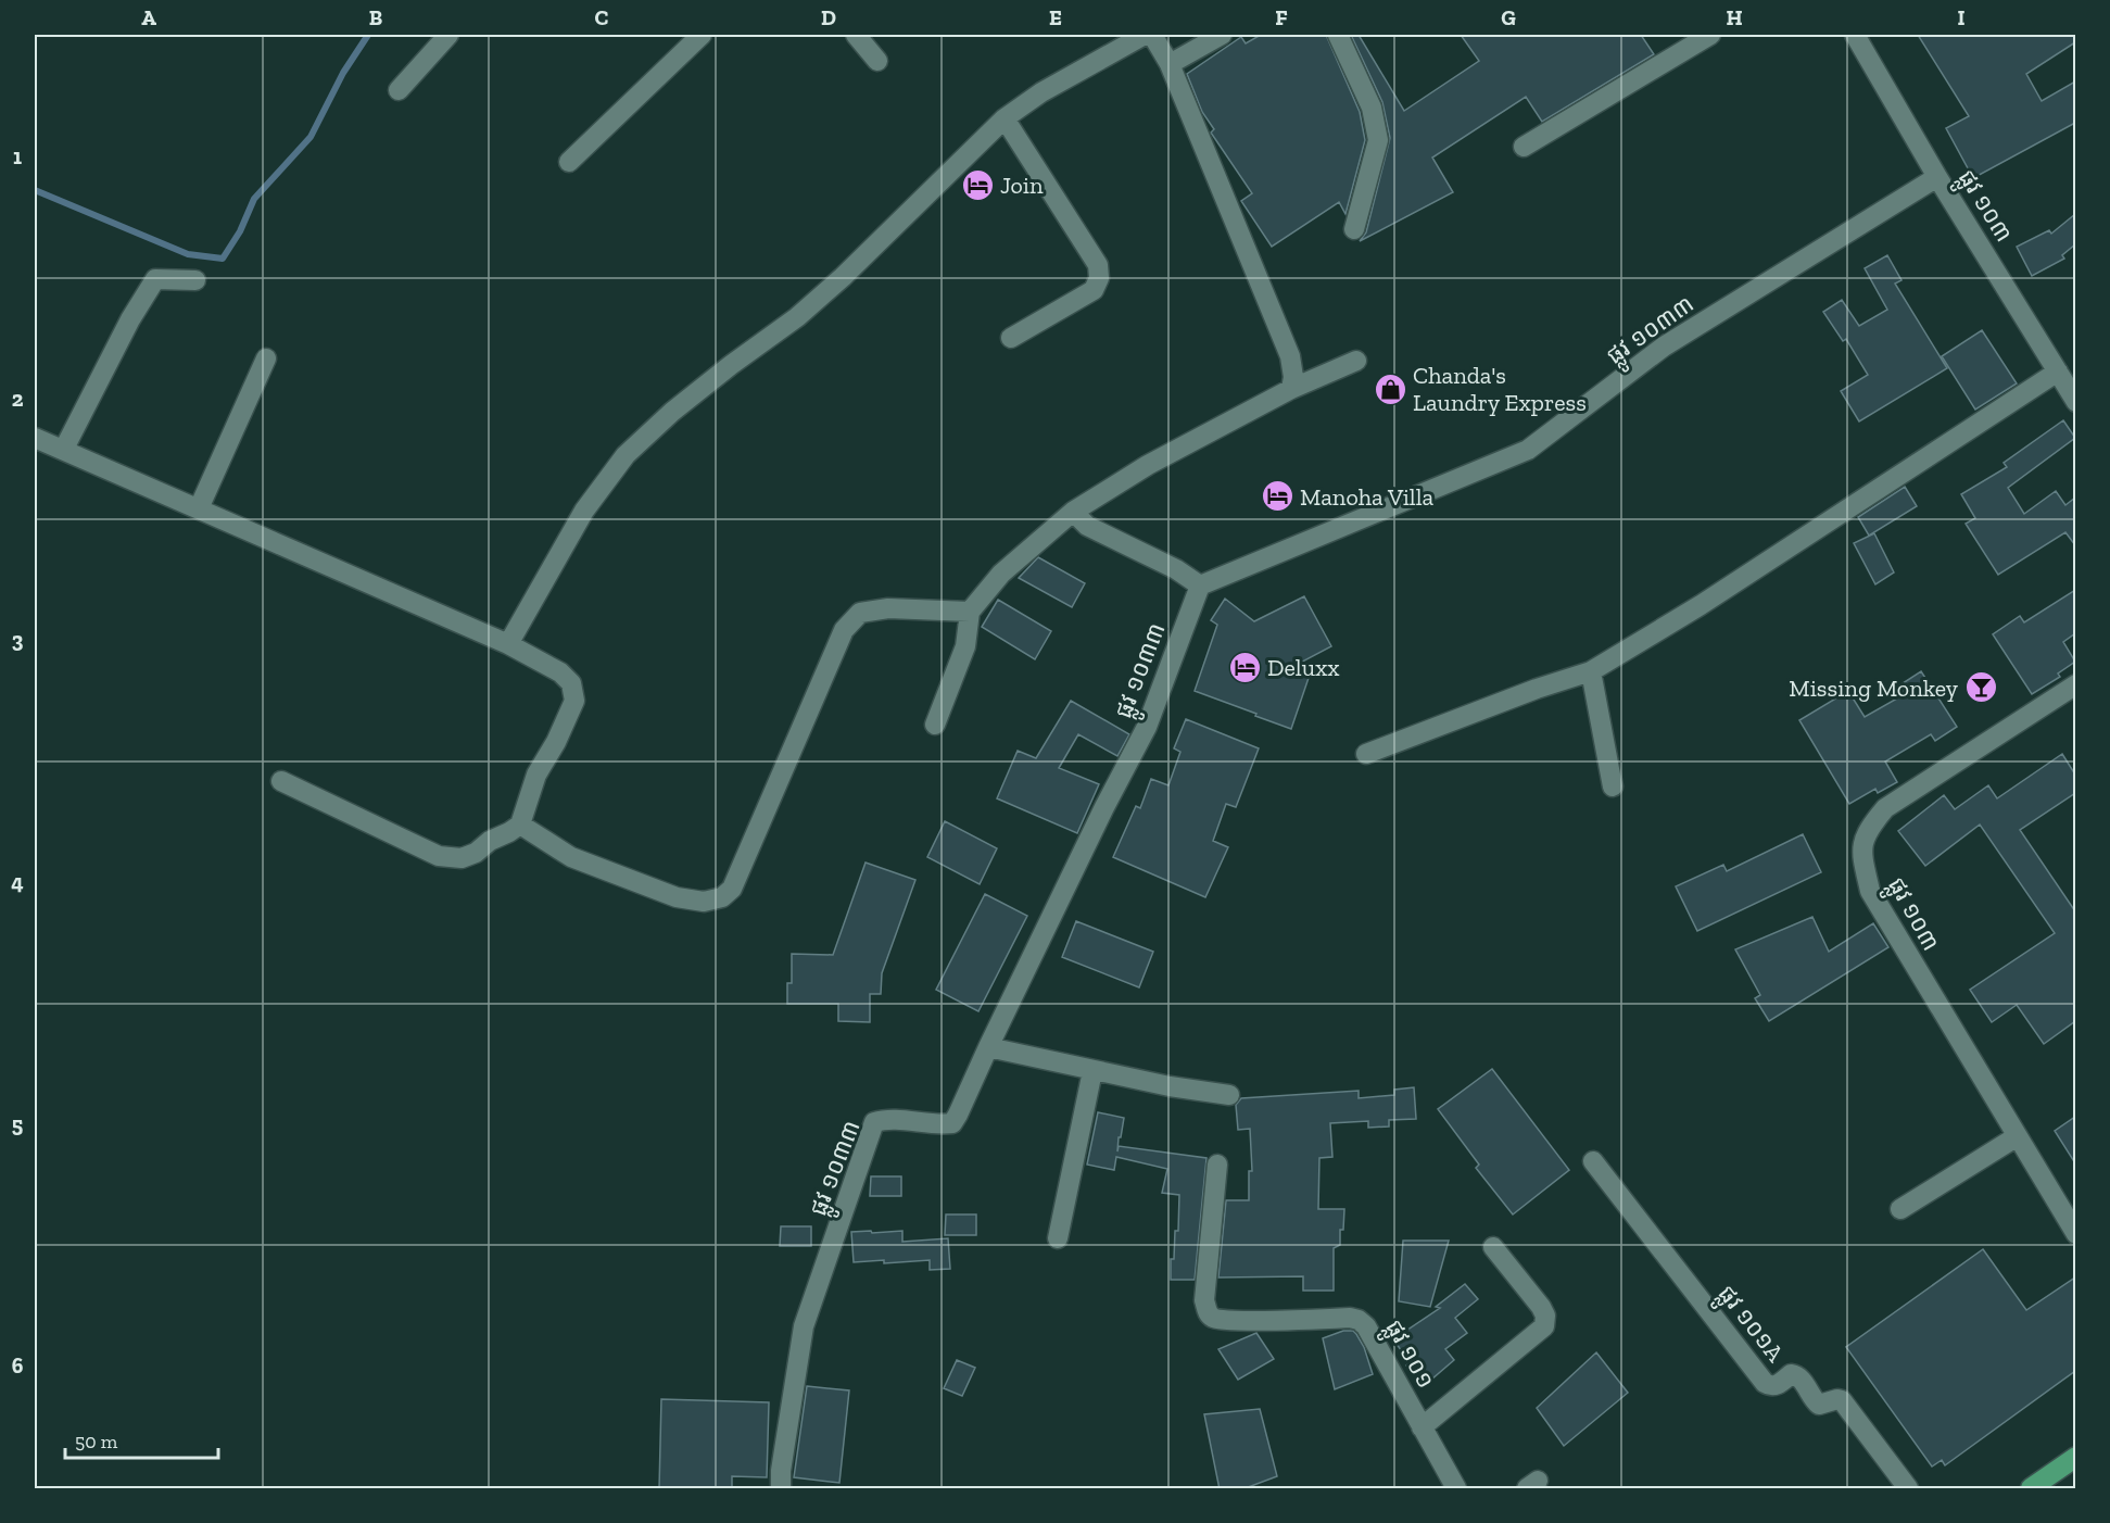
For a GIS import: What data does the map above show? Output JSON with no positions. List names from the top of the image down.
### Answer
{
  "streets": {
    "street": [
      "ផ្លូវ ១០៣",
      "ផ្លូវ ១០៣៣",
      "ផ្លូវ ១០១A",
      "ផ្លូវ ១០១"
    ]
  },
  "crossings": [
    ["ផ្លូវ ១០៣", "ផ្លូវ ១០៣៣"]
  ],
  "places": {
    "hotel": ["Join", "Manoha Villa", "Deluxx"],
    "shop": ["Chanda's Laundry Express"],
    "bar": ["Missing Monkey"]
  },
  "scale_bar": "50 m",
  "grid": {
    "columns": [
      "A",
      "B",
      "C",
      "D",
      "E",
      "F",
      "G",
      "H",
      "I"
    ],
    "rows": [
      "1",
      "2",
      "3",
      "4",
      "5",
      "6"
    ]
  }
}
